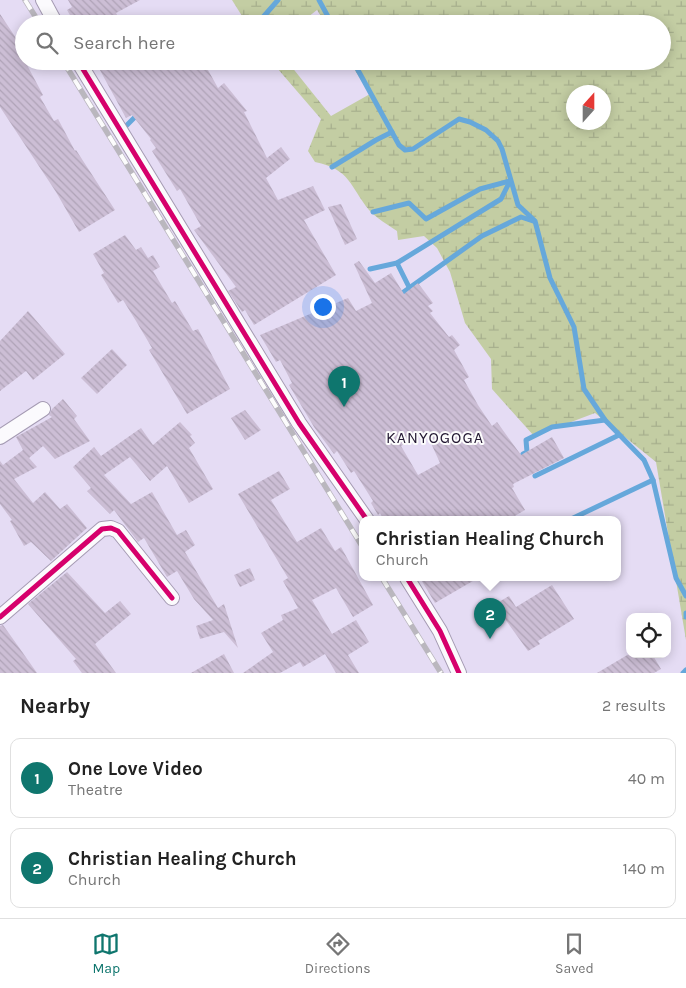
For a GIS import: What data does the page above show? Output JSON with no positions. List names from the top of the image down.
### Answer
{
  "districts": ["KANYOGOGA"],
  "north": "top",
  "page": {
    "search": "Search here",
    "pins": ["1", "2"],
    "popup": ["Christian Healing Church", "Church"],
    "heading": ["Nearby", "2 results"],
    "list": [
      {
        "mark": "1",
        "name": "One Love Video",
        "note": "Theatre",
        "value": "40 m"
      },
      {
        "mark": "2",
        "name": "Christian Healing Church",
        "note": "Church",
        "value": "140 m"
      }
    ],
    "nav": ["Map", "Directions", "Saved"]
  }
}
